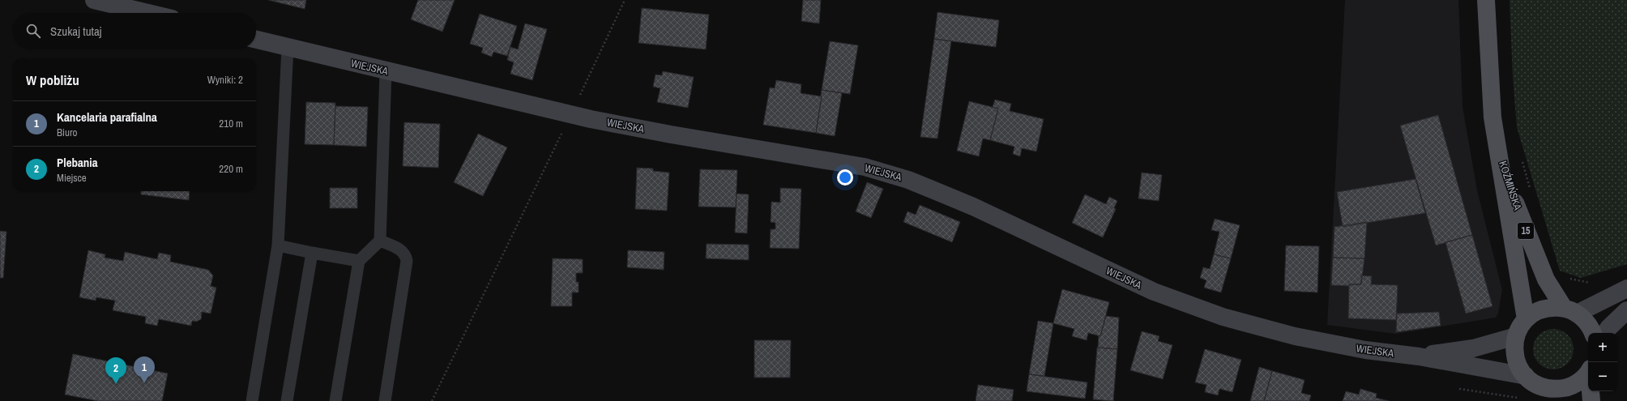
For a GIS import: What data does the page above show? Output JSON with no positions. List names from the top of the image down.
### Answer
{
  "streets": {
    "main road": ["KOŹMIŃSKA", "15"],
    "street": ["WIEJSKA"]
  },
  "page": {
    "search": "Szukaj tutaj",
    "heading": ["W pobliżu", "Wyniki: 2"],
    "list": [
      {
        "mark": "1",
        "name": "Kancelaria parafialna",
        "note": "Biuro",
        "value": "210 m"
      },
      {
        "mark": "2",
        "name": "Plebania",
        "note": "Miejsce",
        "value": "220 m"
      }
    ],
    "map_buttons": ["+", "−"],
    "pins": ["1", "2"]
  }
}
